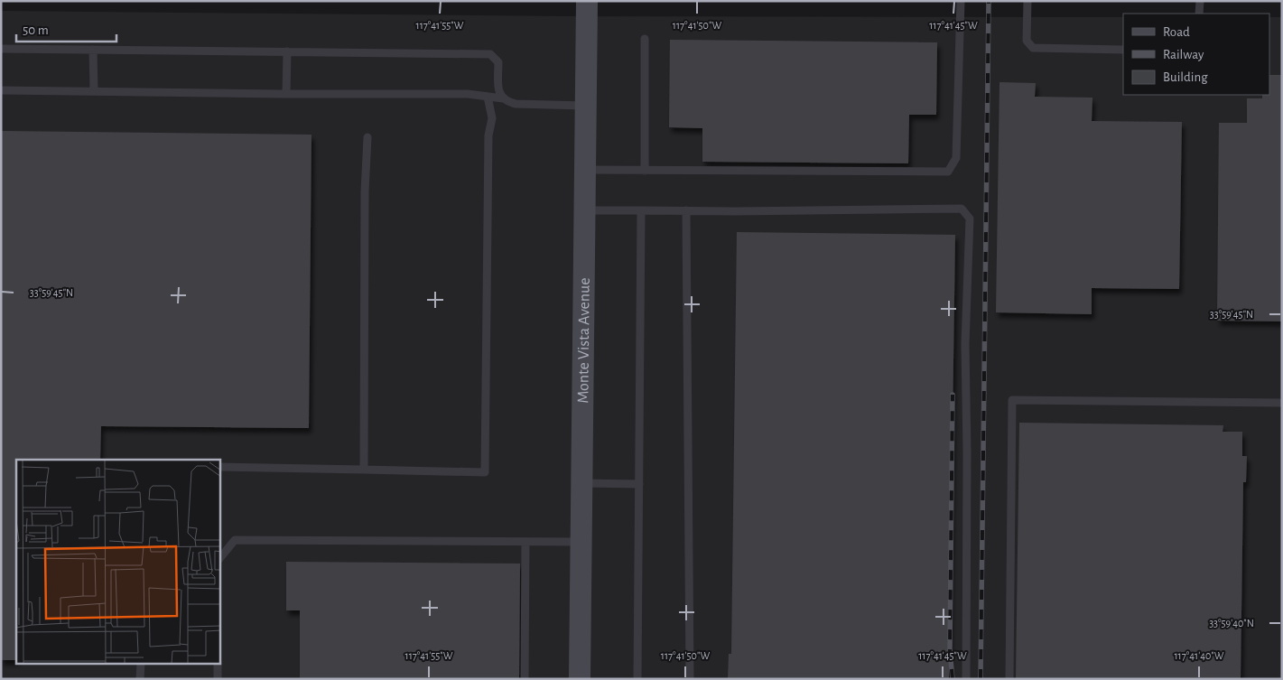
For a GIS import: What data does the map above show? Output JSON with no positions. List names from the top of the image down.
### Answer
{
  "streets": {
    "street": ["Monte Vista Avenue"]
  },
  "legend": ["Road", "Railway", "Building"],
  "scale_bar": "50 m",
  "coordinates": [
    "117°41'55\"W",
    "117°41'50\"W",
    "117°41'45\"W",
    "33°59'45\"N",
    "33°59'40\"N",
    "117°41'40\"W"
  ]
}
